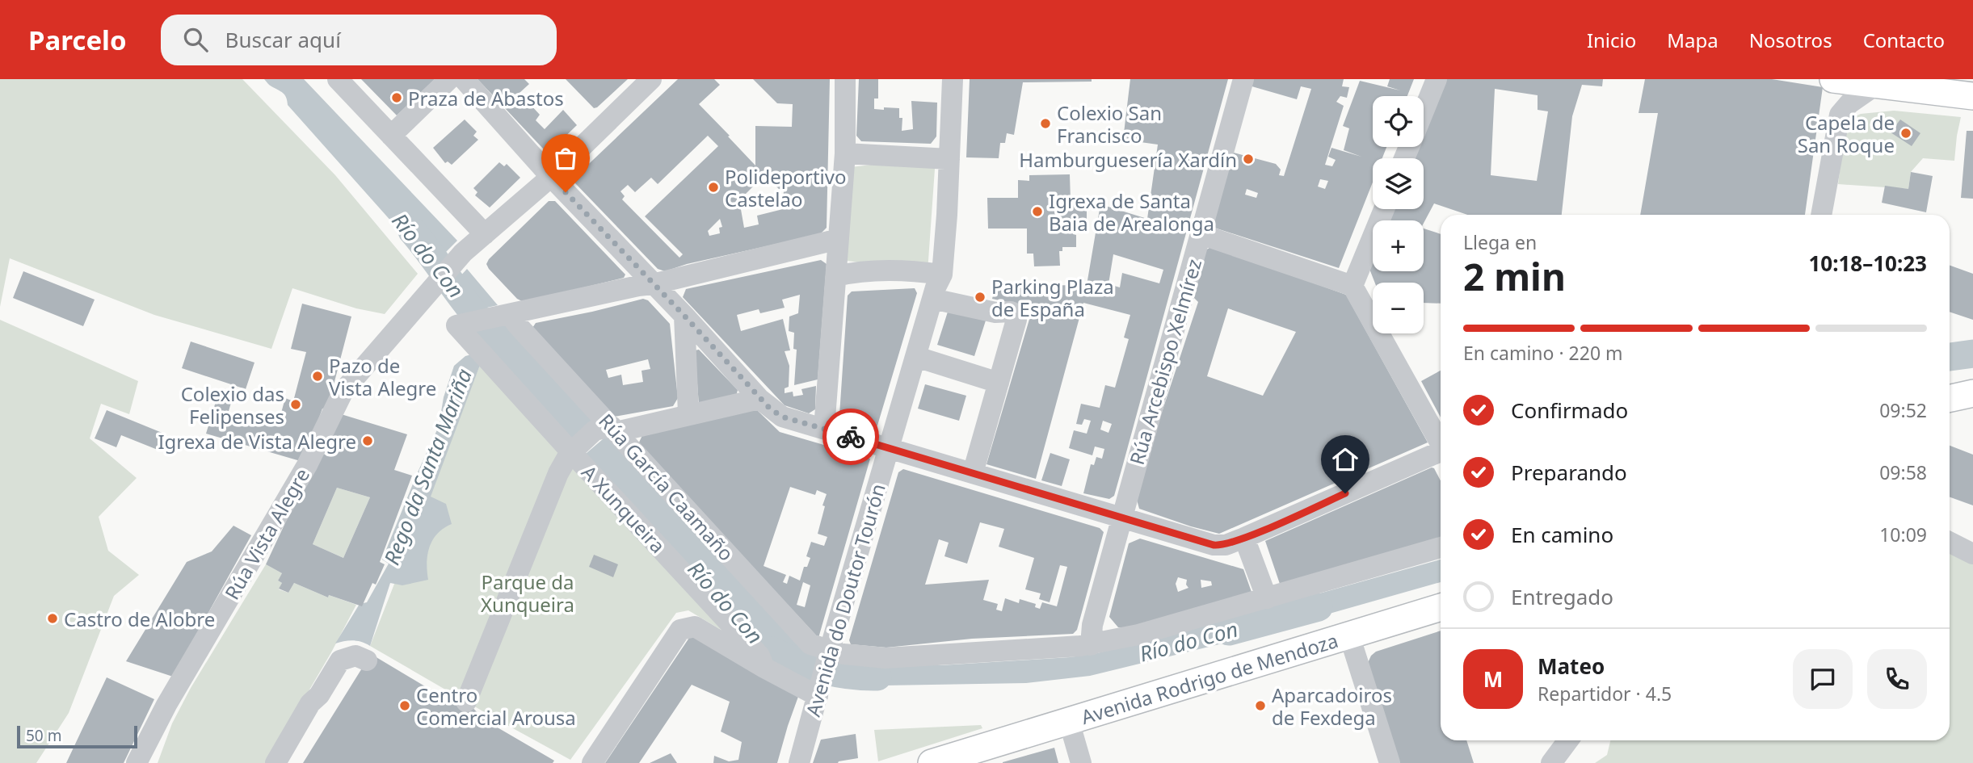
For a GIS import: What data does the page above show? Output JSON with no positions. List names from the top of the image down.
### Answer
{
  "streets": {
    "main road": ["Avenida Rodrigo de Mendoza"],
    "street": [
      "Rúa Arcebispo Xelmírez",
      "Rúa García Caamaño",
      "A Xunqueira",
      "Rúa Vista Alegre",
      "Avenida do Doutor Tourón"
    ]
  },
  "crossings": [
    ["Rúa García Caamaño", "A Xunqueira"],
    ["Rúa García Caamaño", "Avenida do Doutor Tourón"]
  ],
  "water": ["Río do Con", "Rego da Santa Mariña"],
  "parks": ["Parque da Xunqueira"],
  "places": [
    "Praza de Abastos",
    "Colexio San Francisco",
    "Capela de San Roque",
    "Hamburguesería Xardín",
    "Polideportivo Castelao",
    "Igrexa de Santa Baia de Arealonga",
    "Parking Plaza de España",
    "Pazo de Vista Alegre",
    "Colexio das Felipenses",
    "Igrexa de Vista Alegre",
    "Castro de Alobre",
    "Centro Comercial Arousa",
    "Aparcadoiros de Fexdega"
  ],
  "scale_bar": "50 m",
  "page": {
    "header": "Parcelo",
    "search": "Buscar aquí",
    "nav": [
      "Inicio",
      "Mapa",
      "Nosotros",
      "Contacto"
    ],
    "map_buttons": ["+", "−"],
    "heading": ["2 min", "Llega en", "10:18–10:23"],
    "panel": ["Mateo", "Repartidor · 4.5"],
    "bar": "En camino · 220 m",
    "list": [
      ["Confirmado", "09:52"],
      ["Preparando", "09:58"],
      ["En camino", "10:09"],
      "Entregado"
    ],
    "round": "M",
    "scale": "50 m"
  }
}
